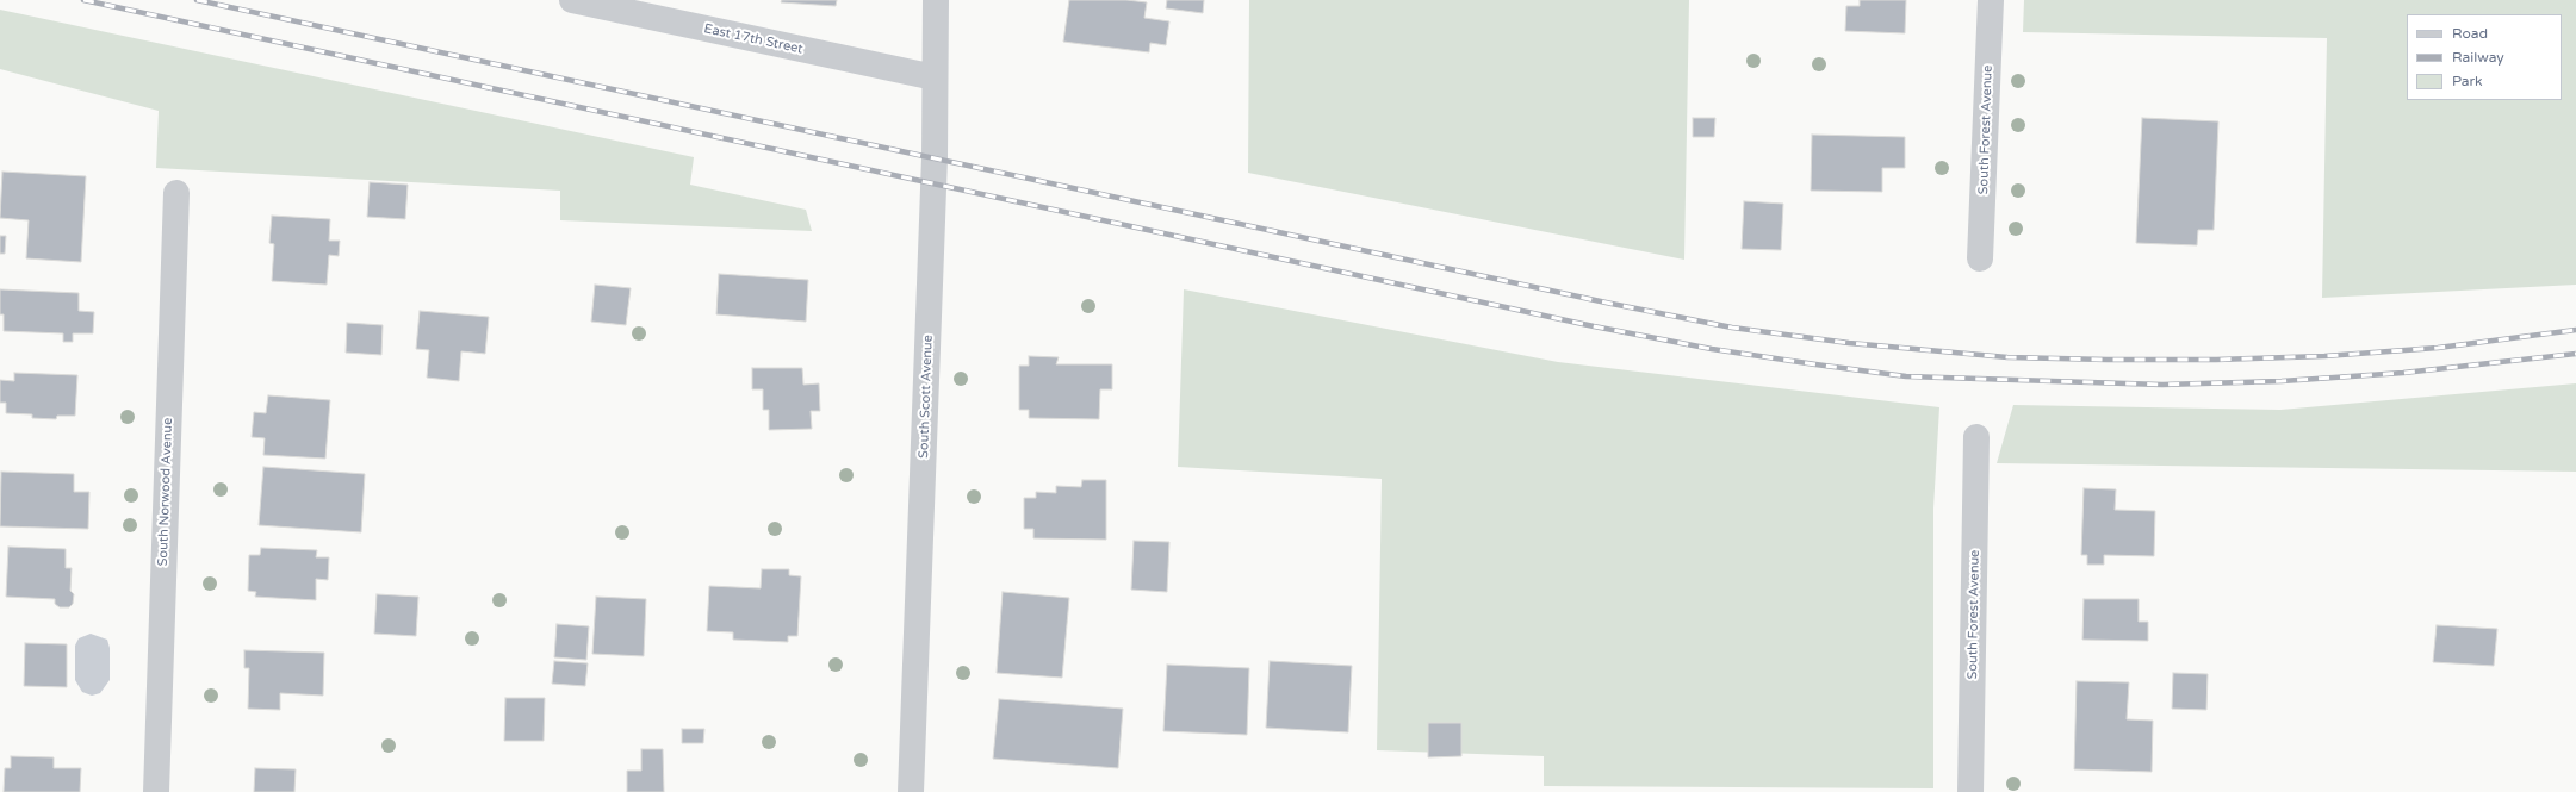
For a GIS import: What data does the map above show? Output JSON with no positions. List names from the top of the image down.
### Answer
{
  "streets": {
    "street": [
      "East 17th Street",
      "South Forest Avenue",
      "South Scott Avenue",
      "South Norwood Avenue"
    ]
  },
  "crossings": [
    ["East 17th Street", "South Scott Avenue"]
  ],
  "legend": ["Road", "Railway", "Park"]
}
